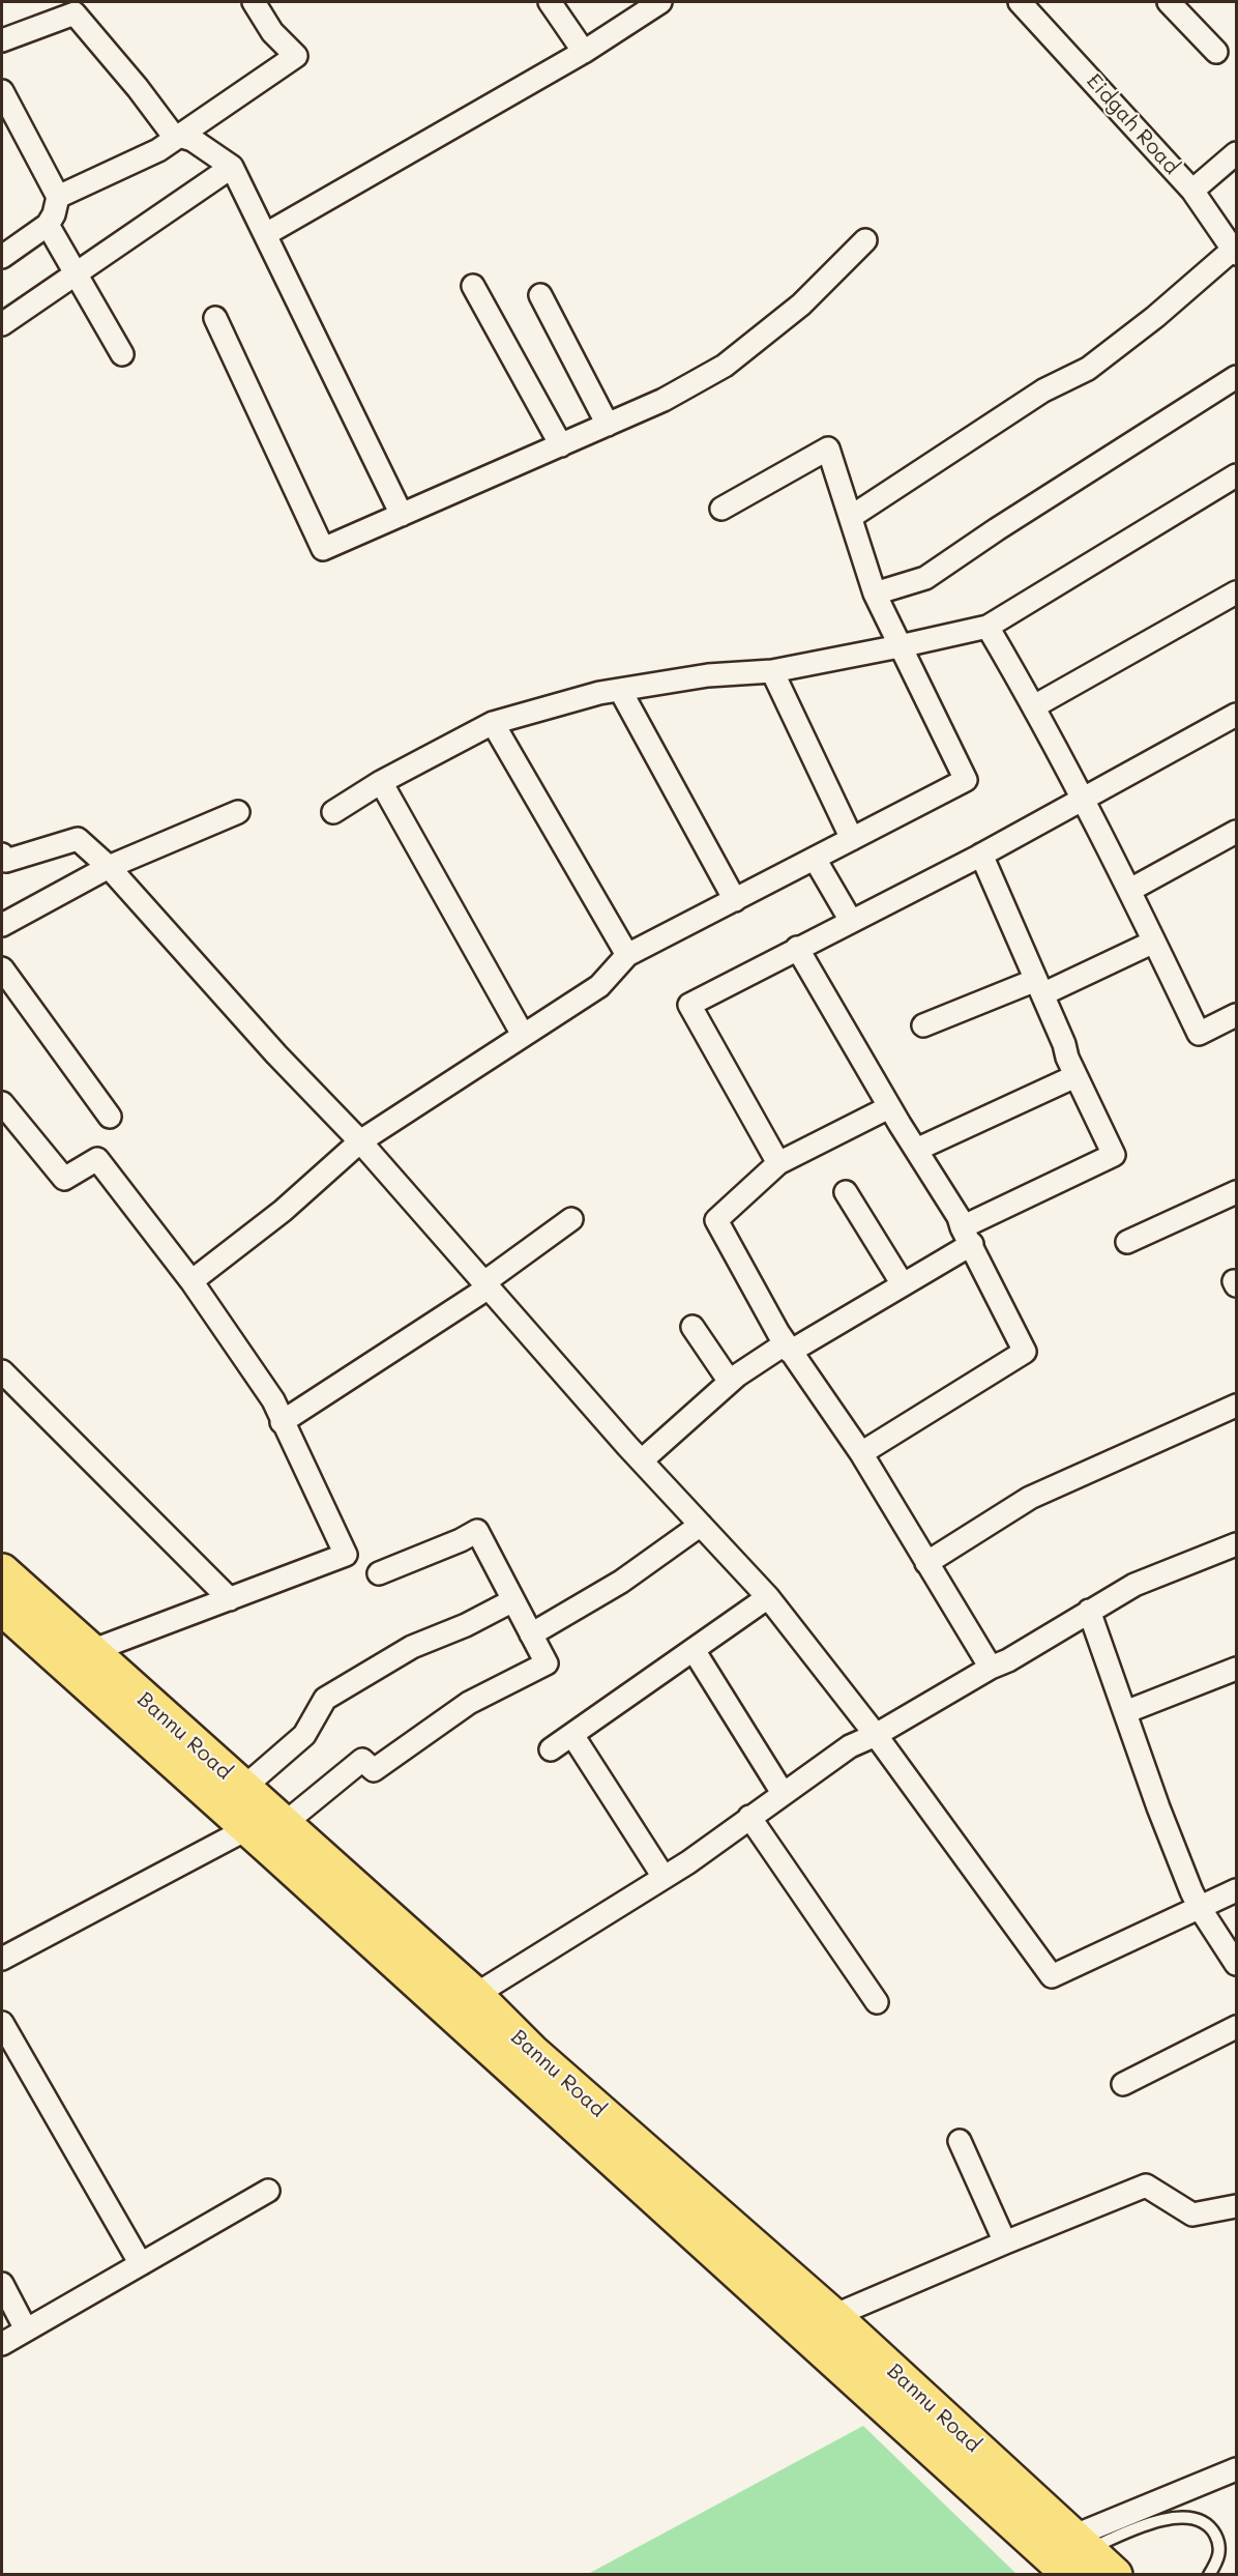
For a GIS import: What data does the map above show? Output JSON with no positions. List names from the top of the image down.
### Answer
{
  "streets": {
    "highway": ["Bannu Road"],
    "street": ["Eidgah Road"]
  }
}
